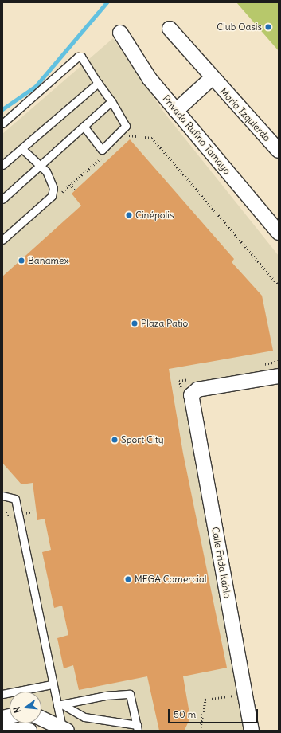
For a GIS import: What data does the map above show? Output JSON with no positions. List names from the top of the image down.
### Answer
{
  "streets": {
    "street": ["María Izquierdo", "Privada Rufino Tamayo", "Calle Frida Kahlo"]
  },
  "places": [
    "Club Oasis",
    "Cinépolis",
    "Banamex",
    "Plaza Patio",
    "Sport City",
    "MEGA Comercial"
  ],
  "scale_bar": "50 m",
  "north": "left"
}
